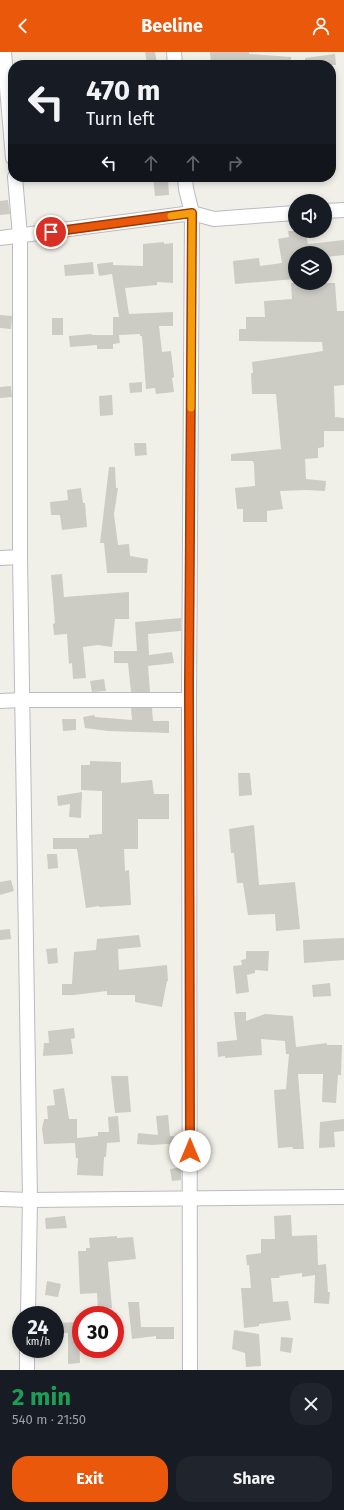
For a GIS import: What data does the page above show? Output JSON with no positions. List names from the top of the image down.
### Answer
{
  "page": {
    "header": "Beeline",
    "turn": ["470 m", "Turn left"],
    "speed": "24 km/h",
    "limit": "30",
    "heading": ["2 min", "540 m · 21:50"],
    "buttons": ["Exit", "Share"]
  }
}
